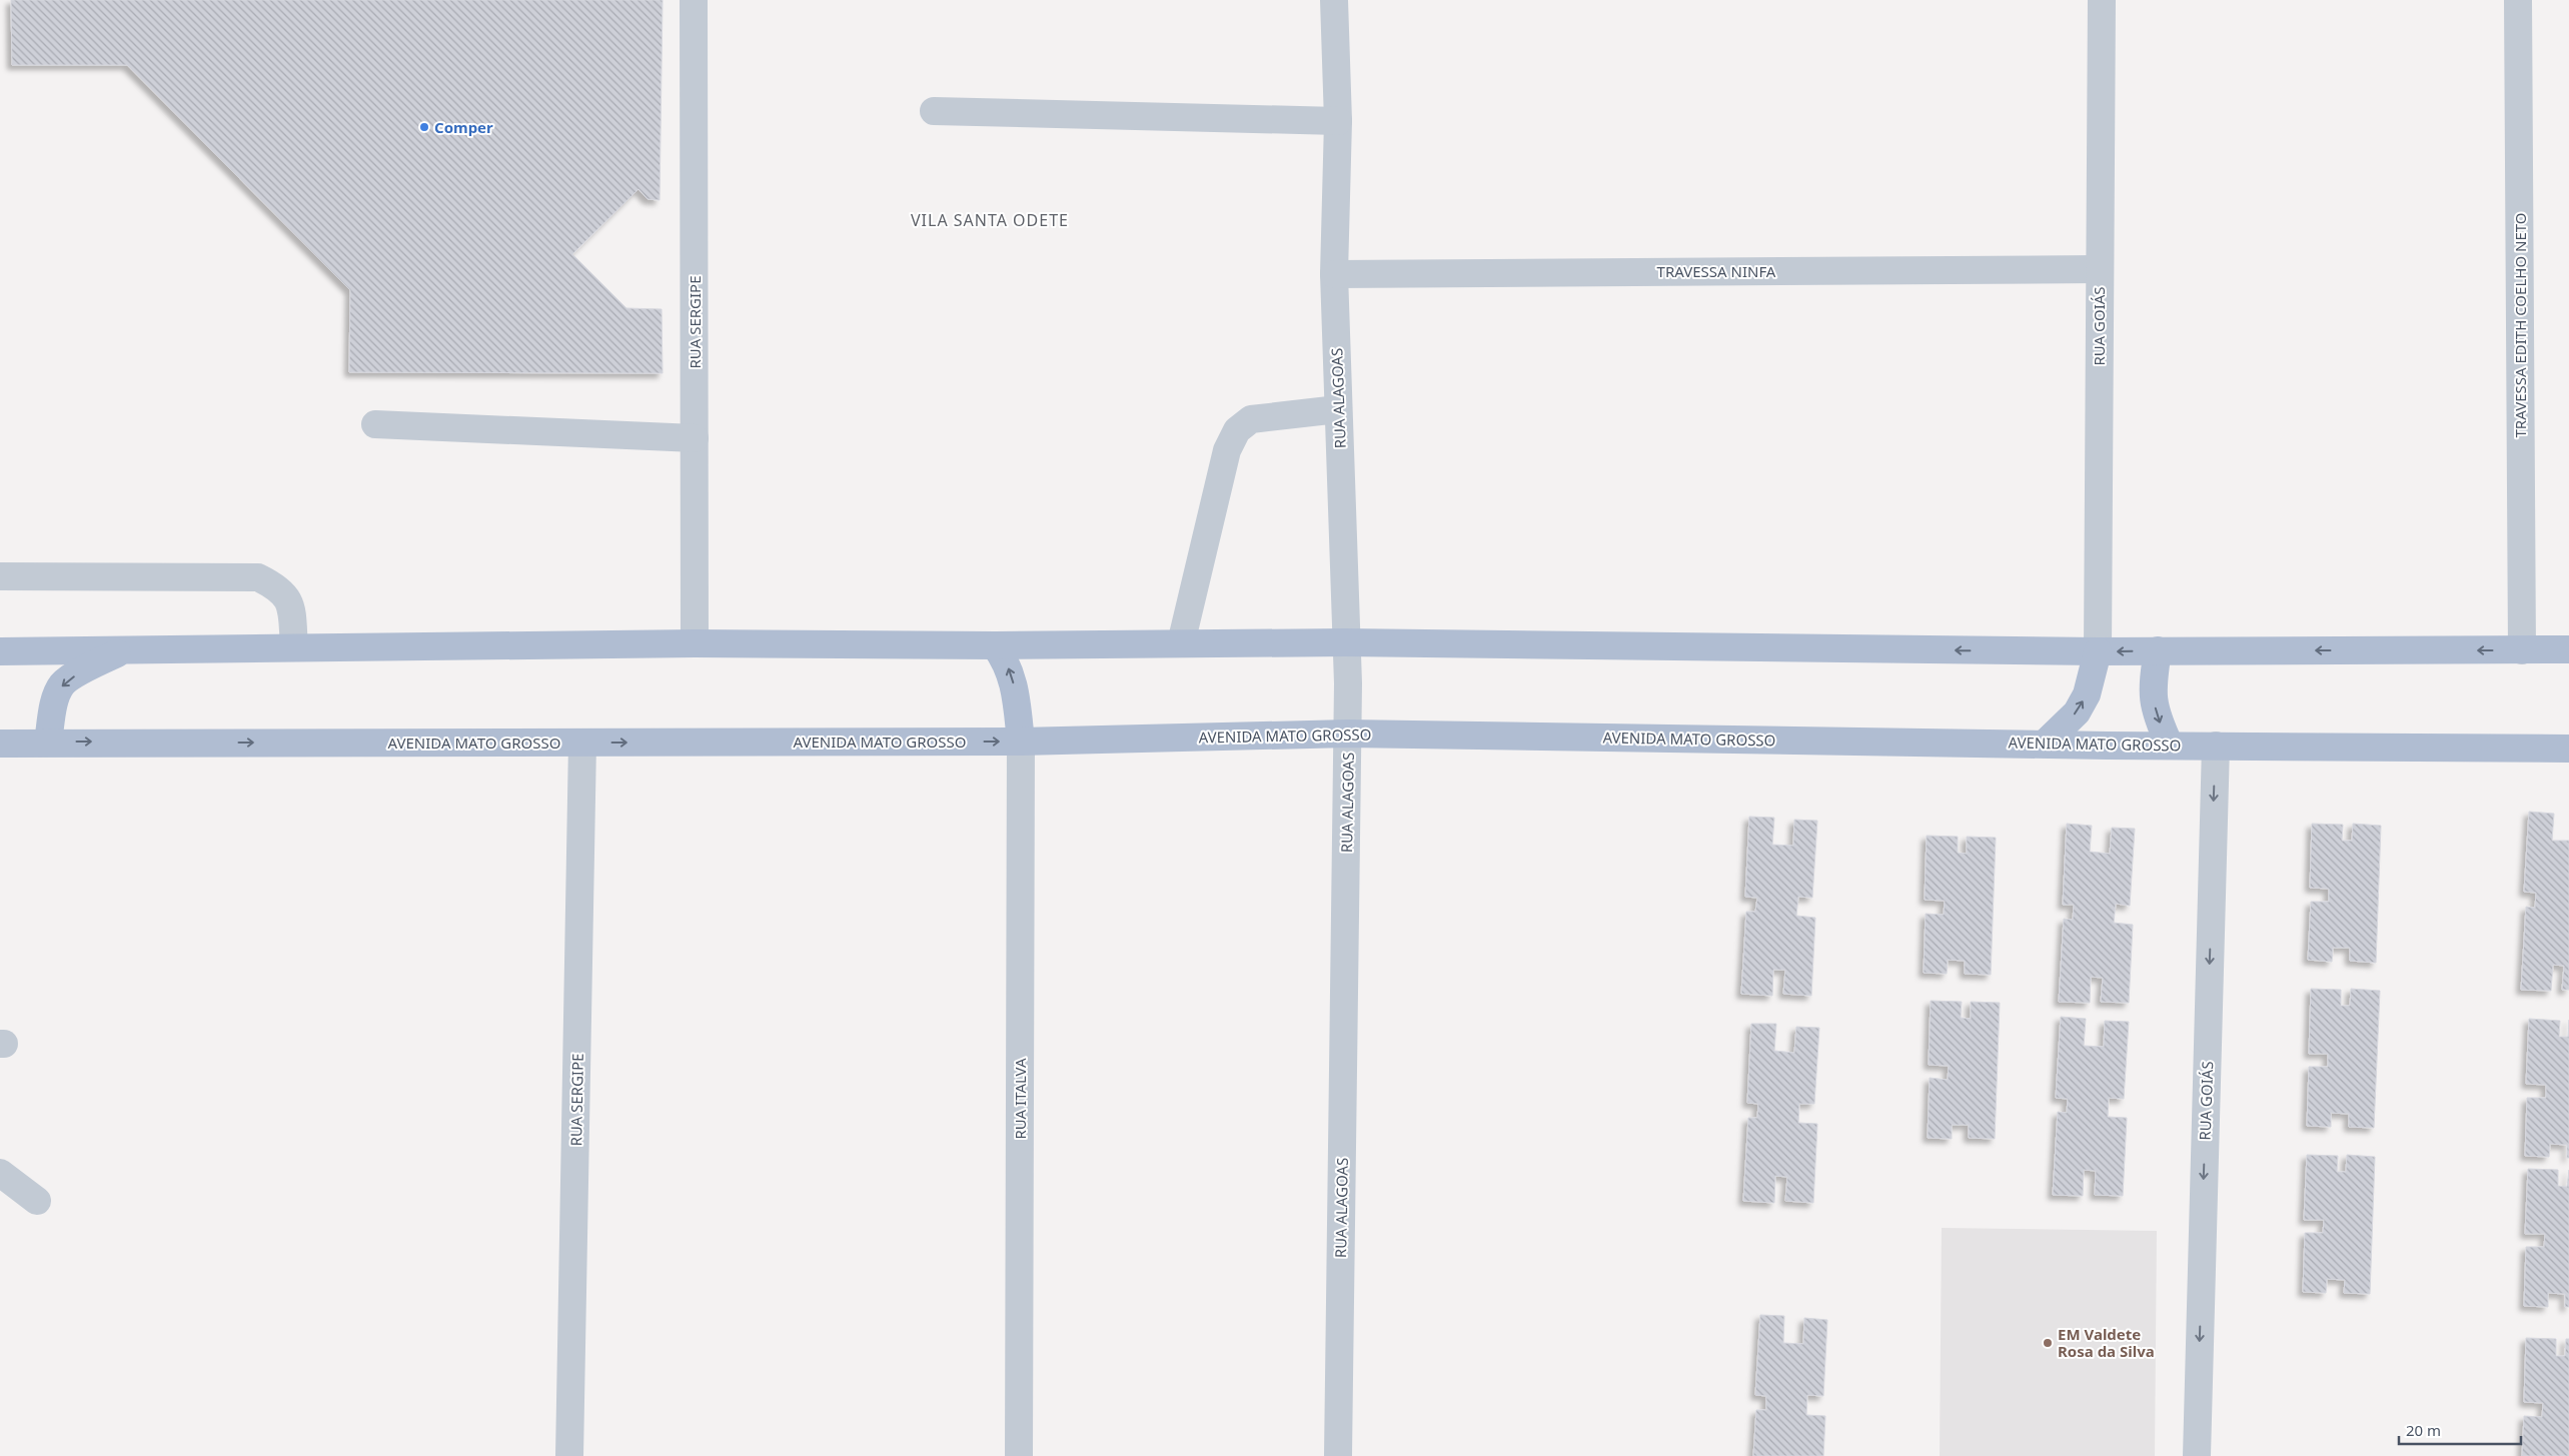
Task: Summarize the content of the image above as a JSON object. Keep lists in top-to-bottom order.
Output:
{
  "streets": {
    "main road": ["AVENIDA MATO GROSSO"],
    "street": [
      "TRAVESSA NINFA",
      "RUA SERGIPE",
      "TRAVESSA EDITH COELHO NETO",
      "RUA GOIÁS",
      "RUA ALAGOAS",
      "RUA ITALVA"
    ]
  },
  "crossings": [
    ["TRAVESSA NINFA", "RUA GOIÁS"],
    ["TRAVESSA NINFA", "RUA ALAGOAS"],
    ["RUA SERGIPE", "AVENIDA MATO GROSSO"],
    ["RUA GOIÁS", "AVENIDA MATO GROSSO"],
    ["RUA ALAGOAS", "AVENIDA MATO GROSSO"],
    ["AVENIDA MATO GROSSO", "RUA ITALVA"]
  ],
  "one_way": ["RUA GOIÁS"],
  "districts": ["VILA SANTA ODETE"],
  "places": ["Comper", "EM Valdete Rosa da Silva"],
  "scale_bar": "20 m"
}
